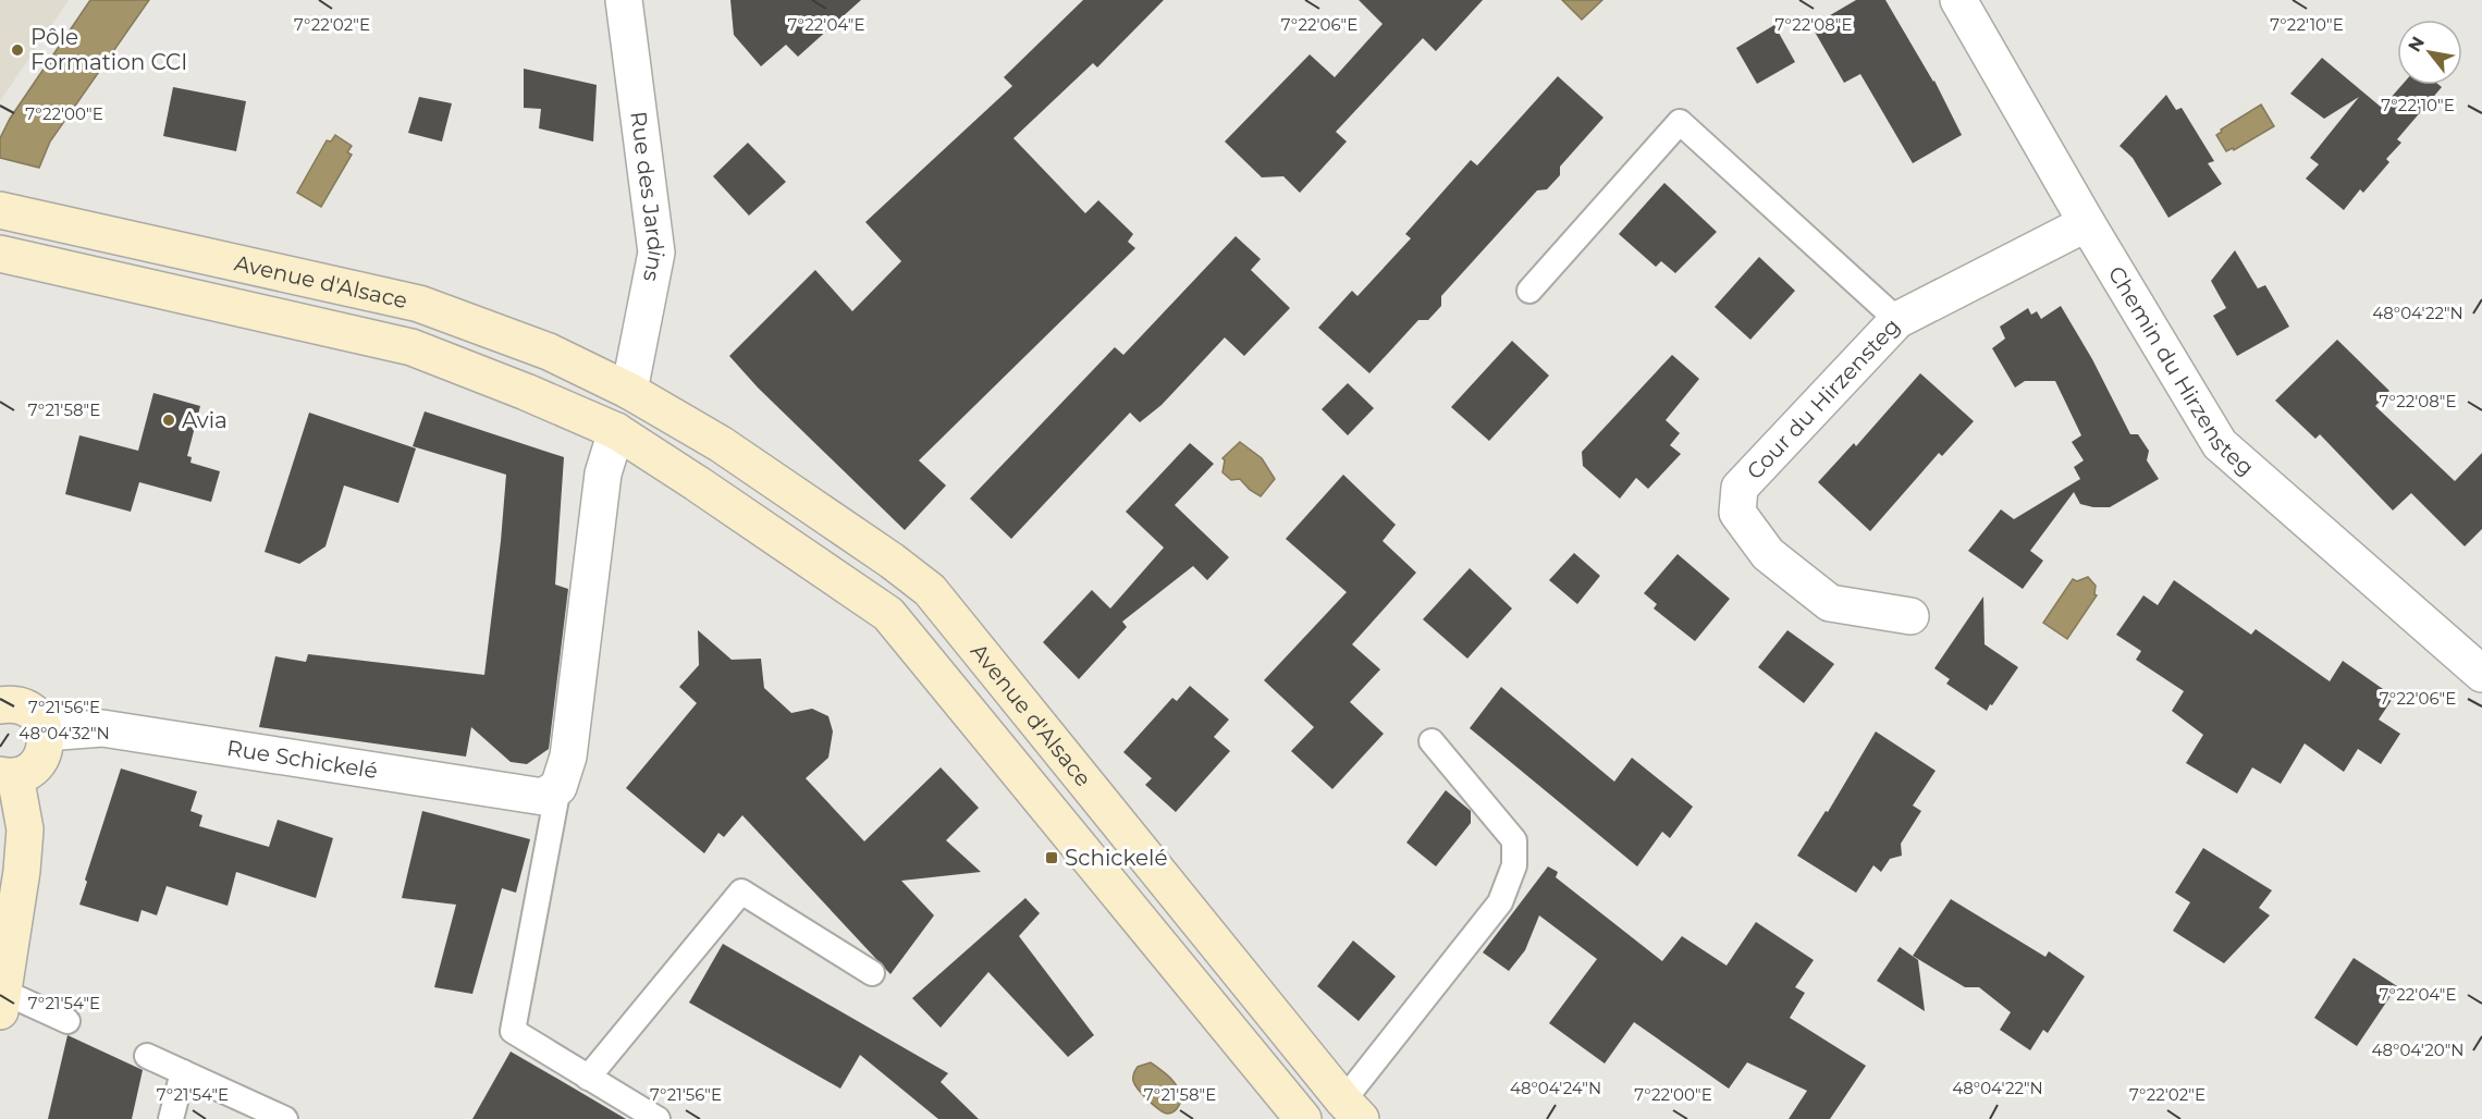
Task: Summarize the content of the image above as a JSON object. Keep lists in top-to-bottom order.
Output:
{
  "streets": {
    "main road": ["Avenue d'Alsace"],
    "street": [
      "Rue des Jardins",
      "Chemin du Hirzensteg",
      "Cour du Hirzensteg",
      "Rue Schickelé"
    ]
  },
  "crossings": [
    ["Rue des Jardins", "Avenue d'Alsace"],
    ["Chemin du Hirzensteg", "Cour du Hirzensteg"]
  ],
  "places": {
    "other": ["Pôle Formation CCI", "Avia"],
    "transit": ["Schickelé"]
  },
  "north": "top left",
  "coordinates": [
    "7°22'06\"E",
    "7°22'02\"E",
    "7°22'04\"E",
    "7°22'08\"E",
    "7°22'10\"E",
    "7°22'00\"E",
    "48°04'22\"N",
    "7°21'58\"E",
    "7°21'56\"E",
    "48°04'32\"N",
    "7°21'54\"E",
    "48°04'20\"N",
    "48°04'24\"N"
  ]
}
